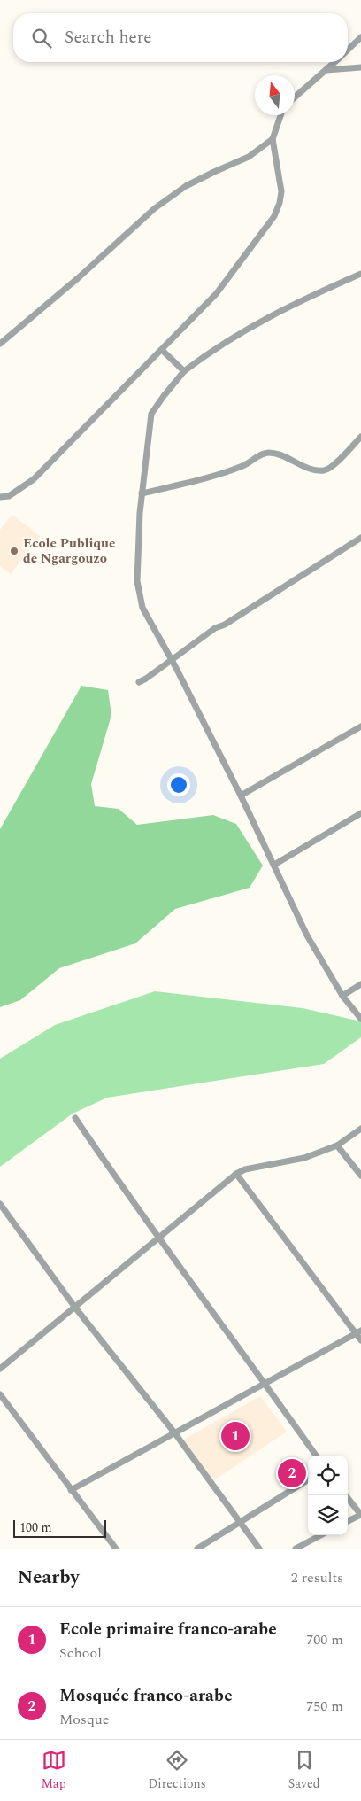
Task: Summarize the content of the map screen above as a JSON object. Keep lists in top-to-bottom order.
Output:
{
  "places": ["Ecole Publique de Ngargouzo"],
  "scale_bar": "100 m",
  "north": "top",
  "page": {
    "search": "Search here",
    "pins": ["1", "2"],
    "scale": "100 m",
    "heading": ["Nearby", "2 results"],
    "list": [
      {
        "mark": "1",
        "name": "Ecole primaire franco-arabe",
        "note": "School",
        "value": "700 m"
      },
      {
        "mark": "2",
        "name": "Mosquée franco-arabe",
        "note": "Mosque",
        "value": "750 m"
      }
    ],
    "nav": ["Map", "Directions", "Saved"]
  }
}
